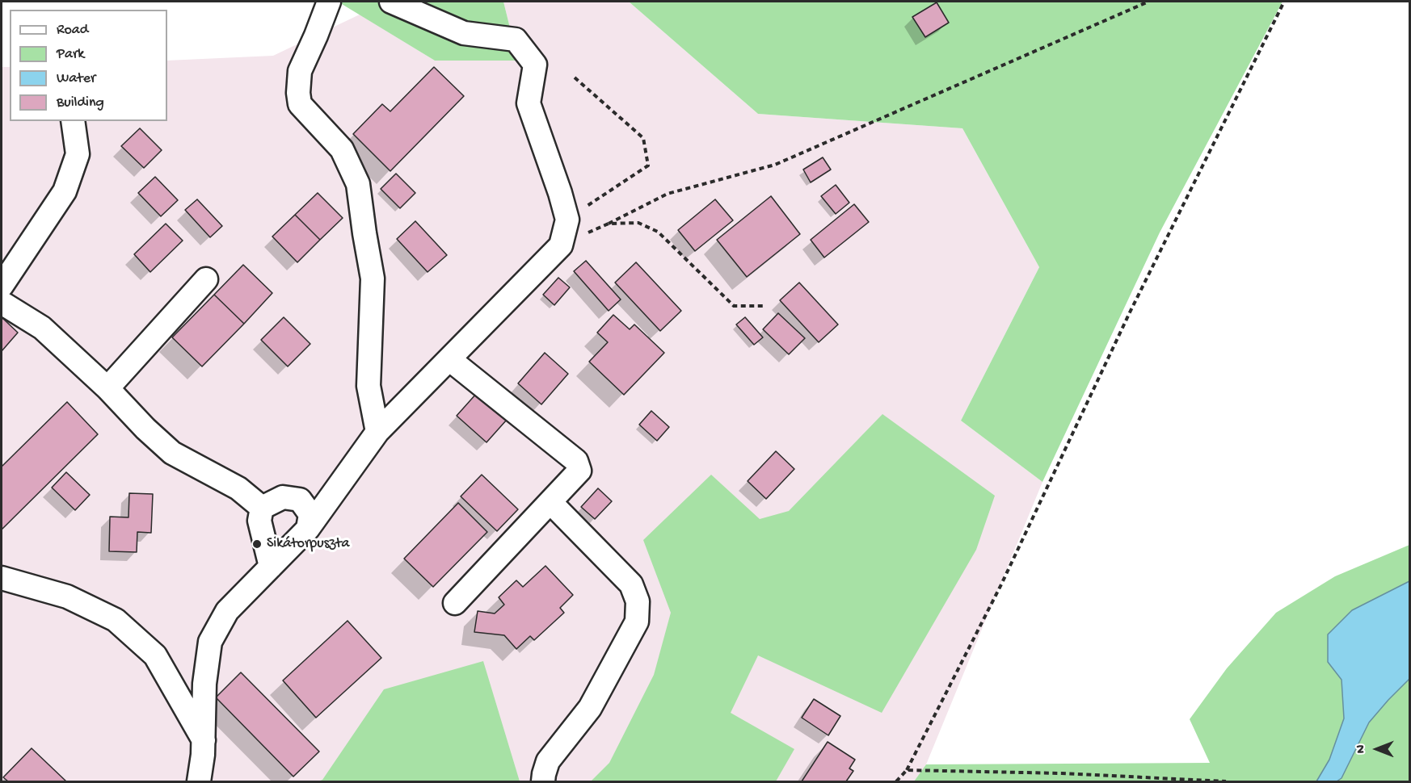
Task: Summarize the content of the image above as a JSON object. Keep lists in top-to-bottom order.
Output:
{
  "places": ["Sikátorpuszta"],
  "legend": [
    "Road",
    "Park",
    "Water",
    "Building"
  ],
  "north": "left"
}
